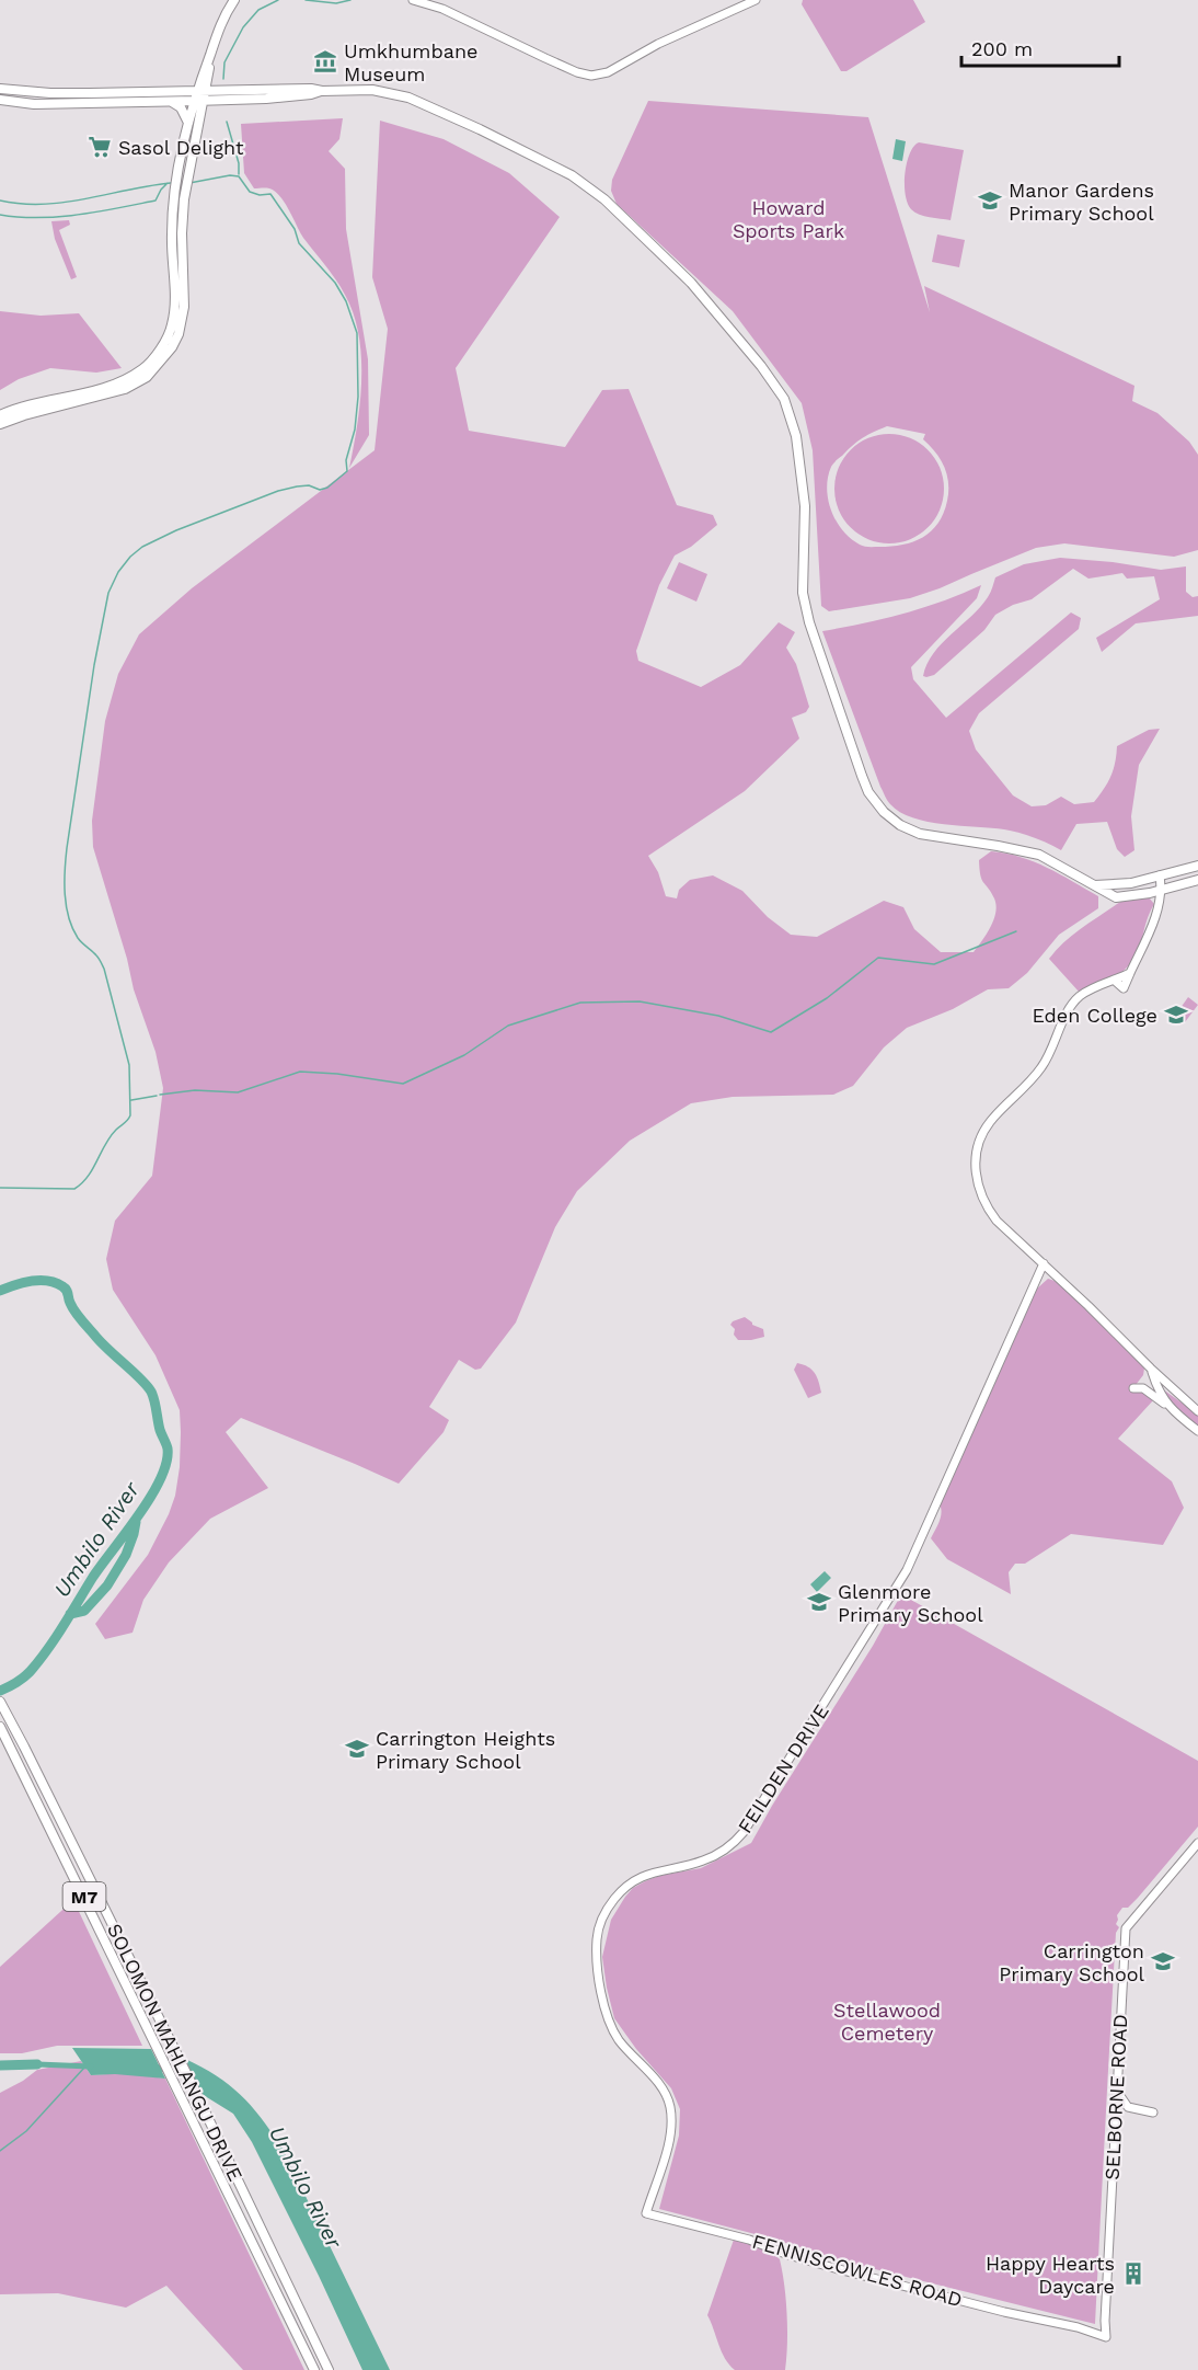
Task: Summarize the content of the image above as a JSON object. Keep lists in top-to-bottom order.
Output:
{
  "streets": {
    "highway": ["M7", "SOLOMON MAHLANGU DRIVE"],
    "street": ["FEILDEN DRIVE", "SELBORNE ROAD", "FENNISCOWLES ROAD"]
  },
  "crossings": [
    ["FEILDEN DRIVE", "FENNISCOWLES ROAD"],
    ["SELBORNE ROAD", "FENNISCOWLES ROAD"]
  ],
  "water": ["Umbilo River"],
  "parks": ["Howard Sports Park", "Stellawood Cemetery"],
  "places": {
    "museum": ["Umkhumbane Museum"],
    "supermarket": ["Sasol Delight"],
    "school or university": [
      "Manor Gardens Primary School",
      "Eden College",
      "Glenmore Primary School",
      "Carrington Heights Primary School",
      "Carrington Primary School"
    ],
    "building": ["Happy Hearts Daycare"]
  },
  "scale_bar": "200 m"
}
